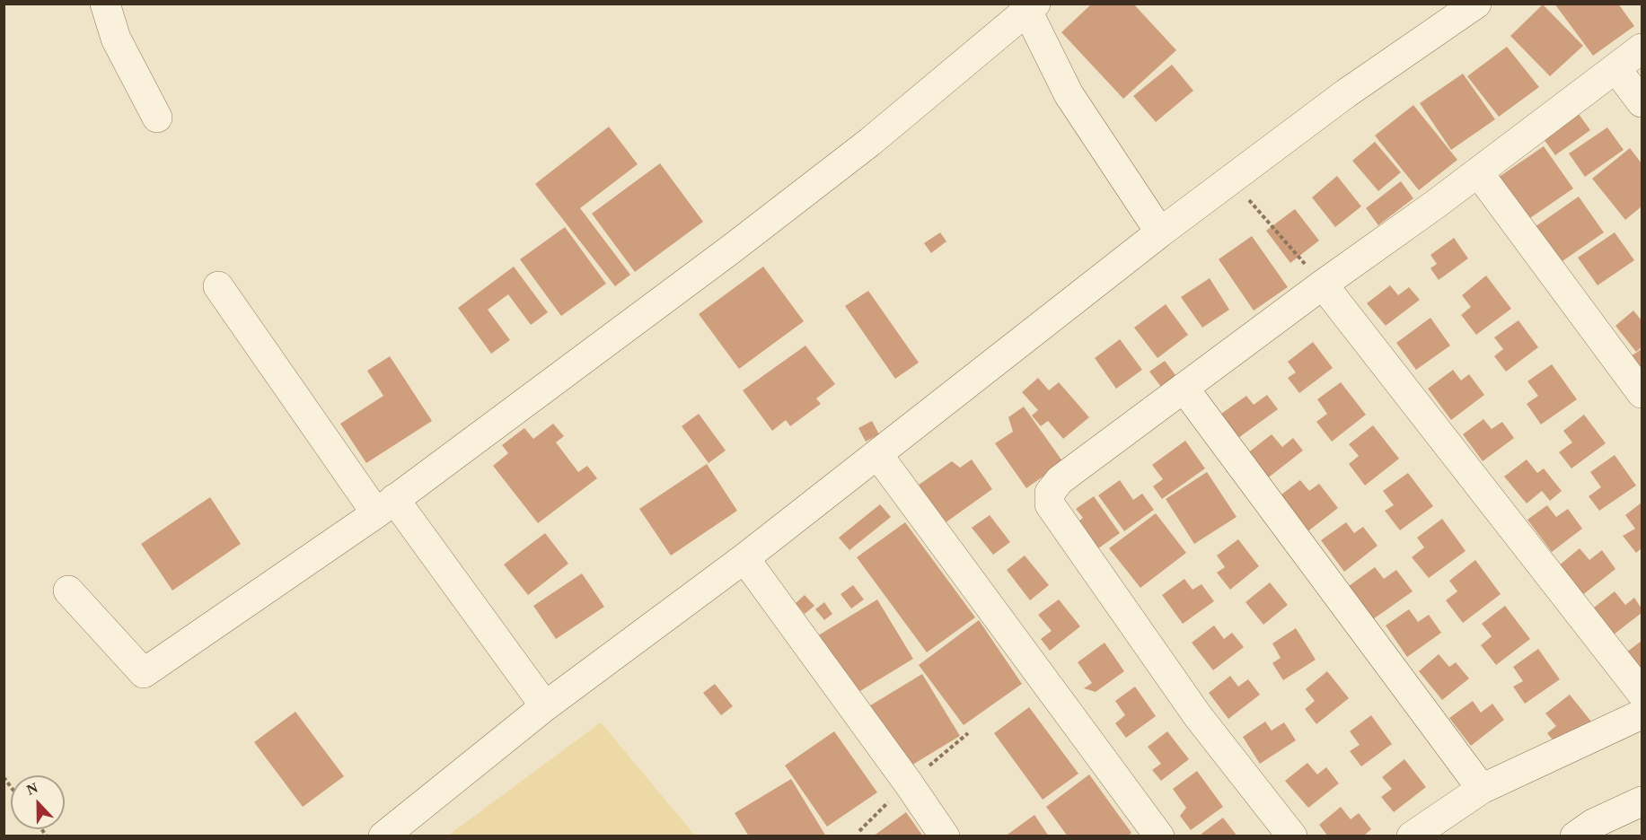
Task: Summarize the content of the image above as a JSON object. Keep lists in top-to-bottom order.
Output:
{
  "north": "top"
}
